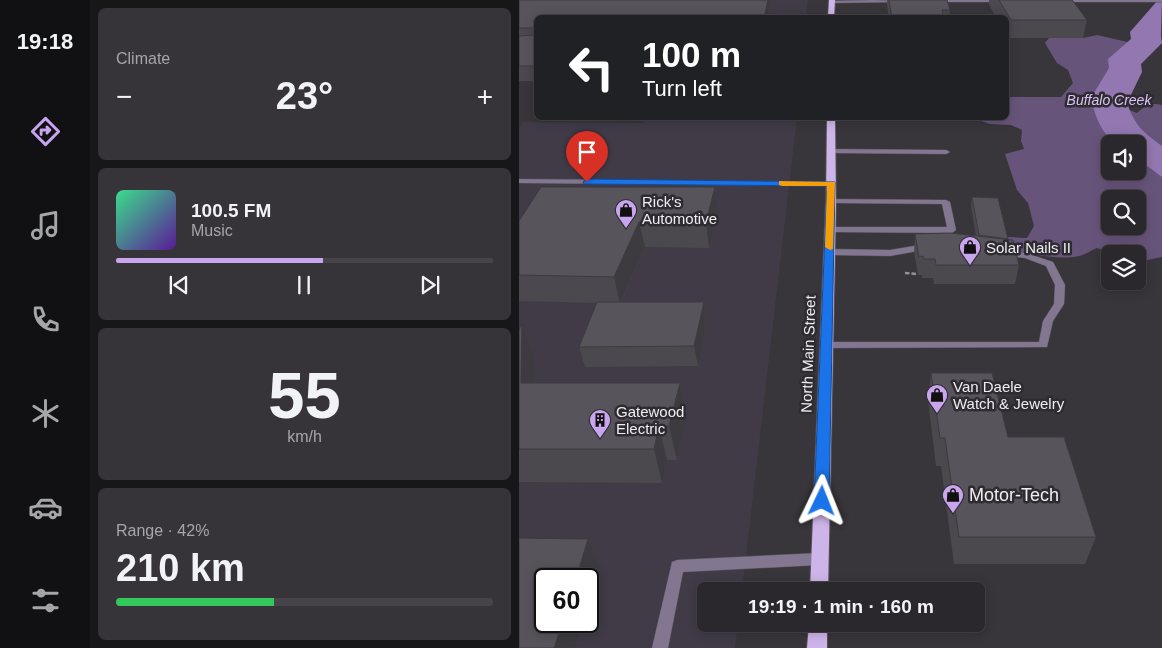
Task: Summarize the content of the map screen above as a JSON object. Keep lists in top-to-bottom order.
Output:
{
  "streets": {
    "main road": ["North Main Street"]
  },
  "water": ["Buffalo Creek"],
  "places": {
    "shop": [
      "Rick's Automotive",
      "Solar Nails II",
      "Van Daele Watch & Jewelry",
      "Motor-Tech"
    ],
    "building": ["Gatewood Electric"]
  },
  "page": {
    "tabs": "19:18",
    "tile": [
      "Climate",
      ["55", "km/h"],
      ["Range · 42%", "210 km"]
    ],
    "turn": ["100 m", "Turn left"],
    "heat": ["−", "23°", "+"],
    "song": ["100.5 FM", "Music"],
    "limit": "60",
    "trip": "19:19 · 1 min · 160 m"
  }
}
